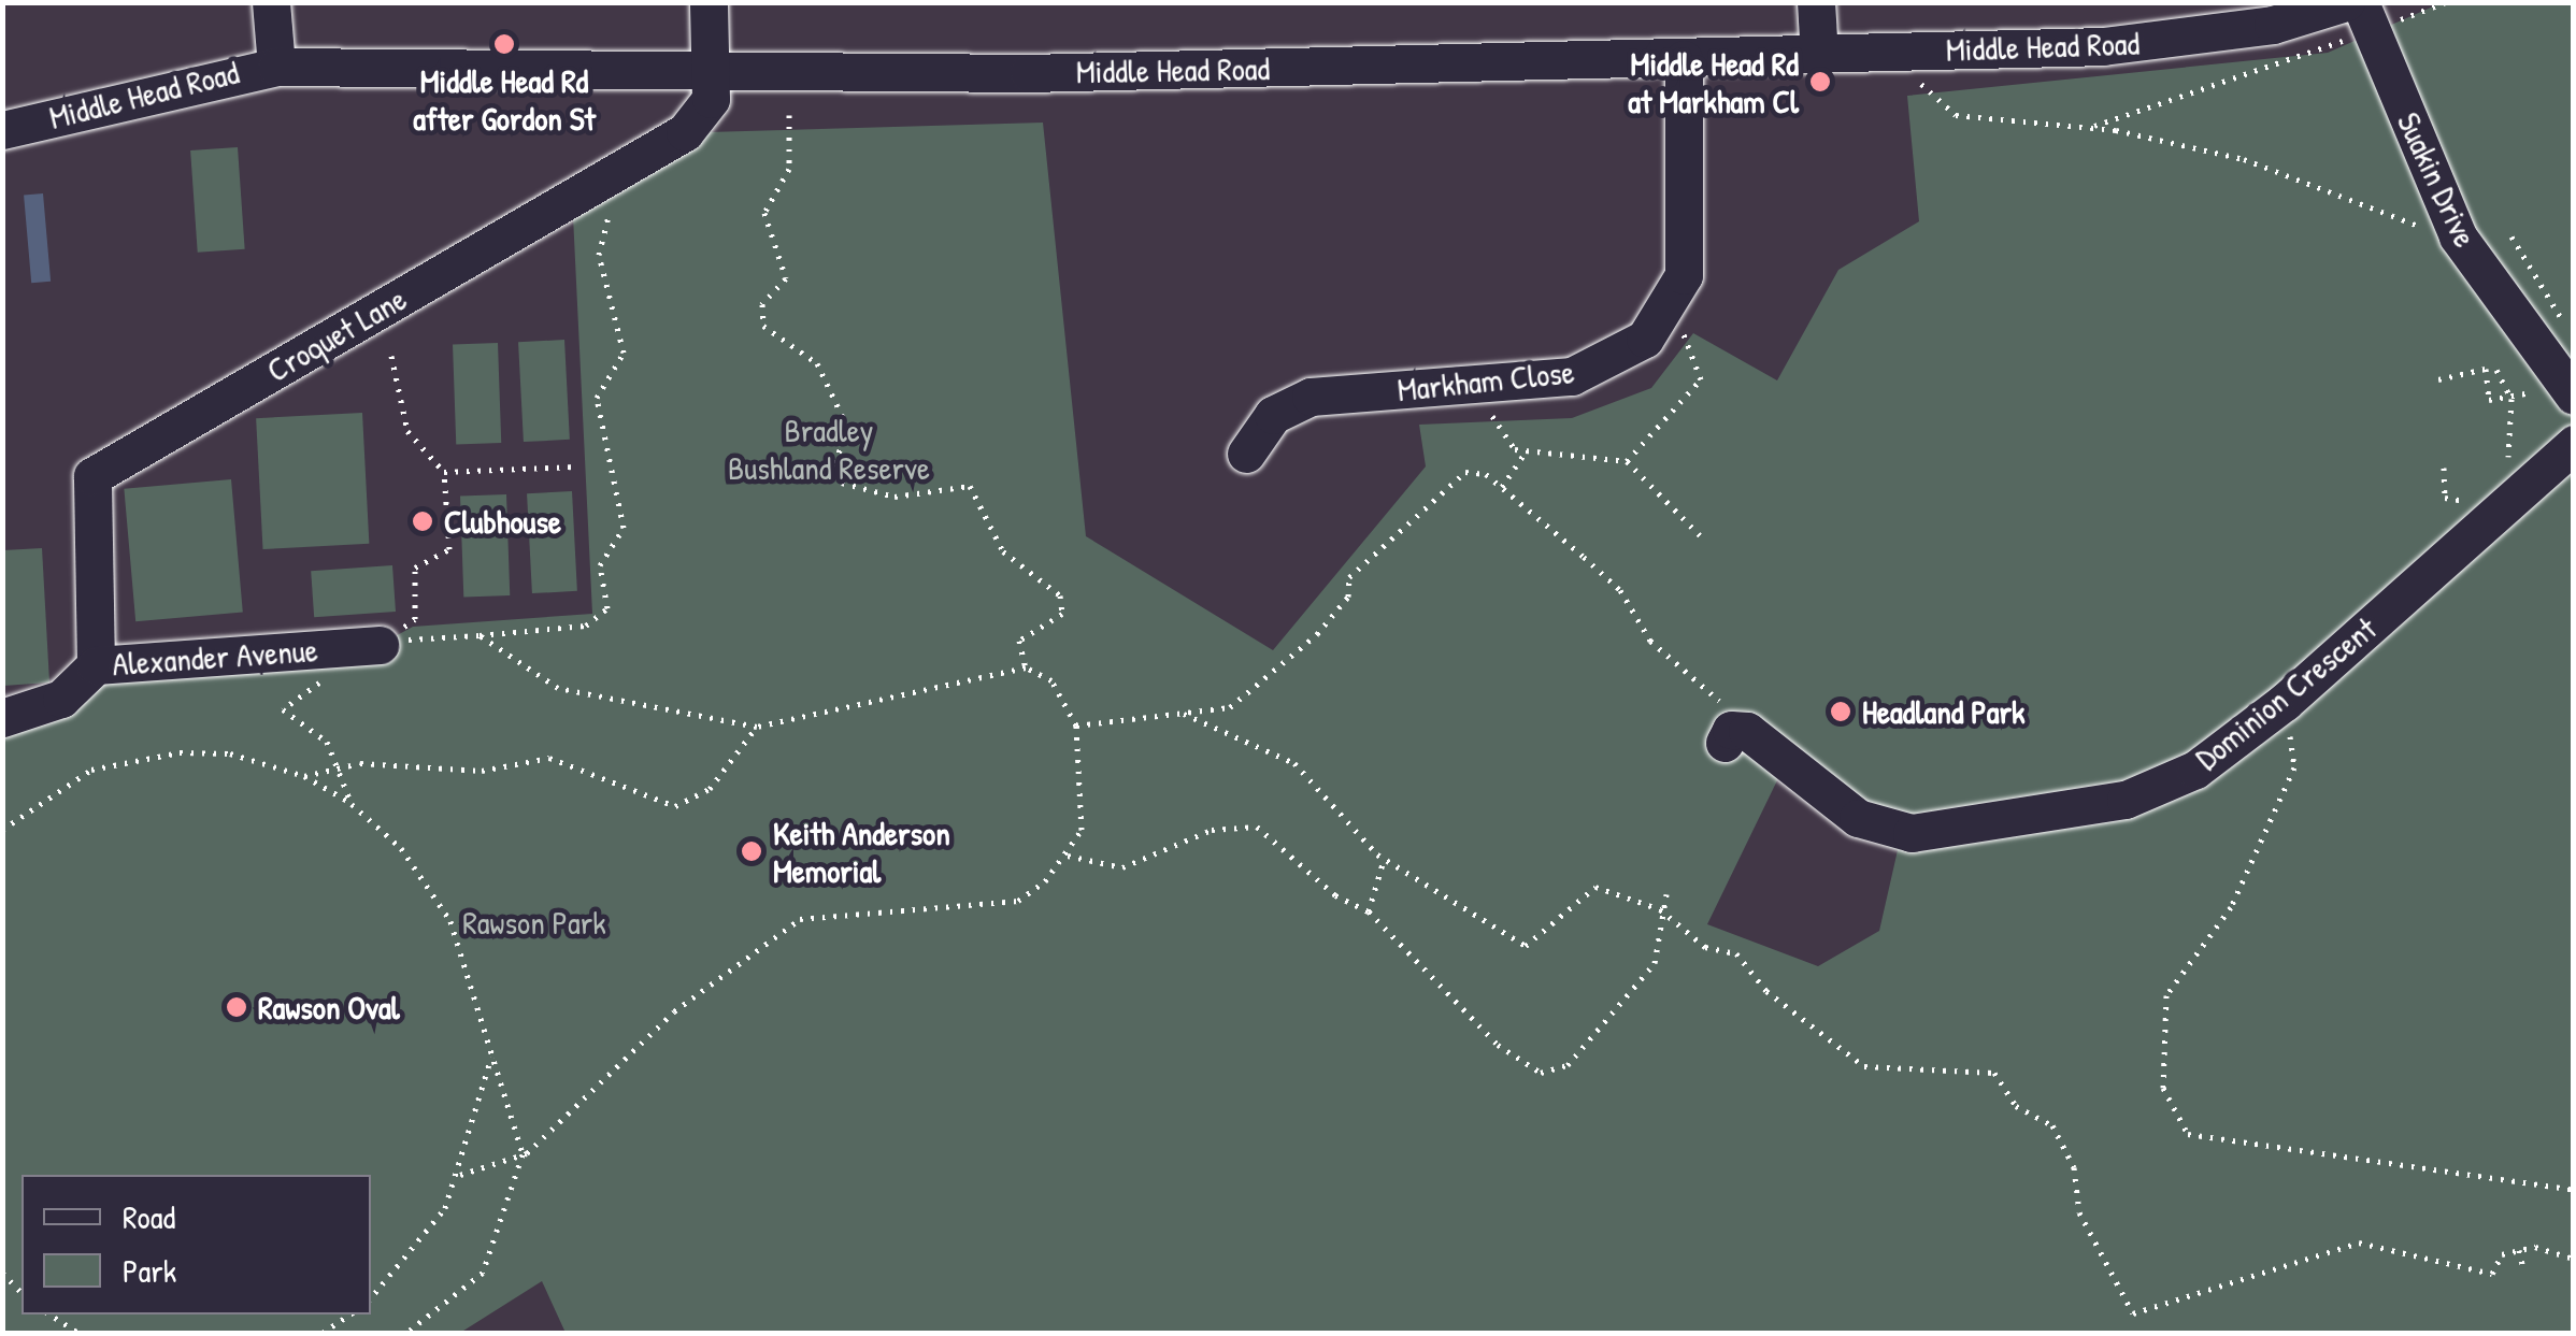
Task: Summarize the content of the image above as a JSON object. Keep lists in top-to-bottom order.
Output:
{
  "streets": {
    "street": [
      "Middle Head Road",
      "Suakin Drive",
      "Croquet Lane",
      "Markham Close",
      "Alexander Avenue",
      "Dominion Crescent"
    ]
  },
  "crossings": [
    ["Middle Head Road", "Suakin Drive"],
    ["Middle Head Road", "Croquet Lane"],
    ["Middle Head Road", "Markham Close"],
    ["Croquet Lane", "Alexander Avenue"]
  ],
  "parks": ["Bradley Bushland Reserve", "Rawson Park"],
  "places": [
    "Middle Head Rd after Gordon St",
    "Middle Head Rd at Markham Cl",
    "Clubhouse",
    "Headland Park",
    "Keith Anderson Memorial",
    "Rawson Oval"
  ],
  "legend": ["Road", "Park"]
}
